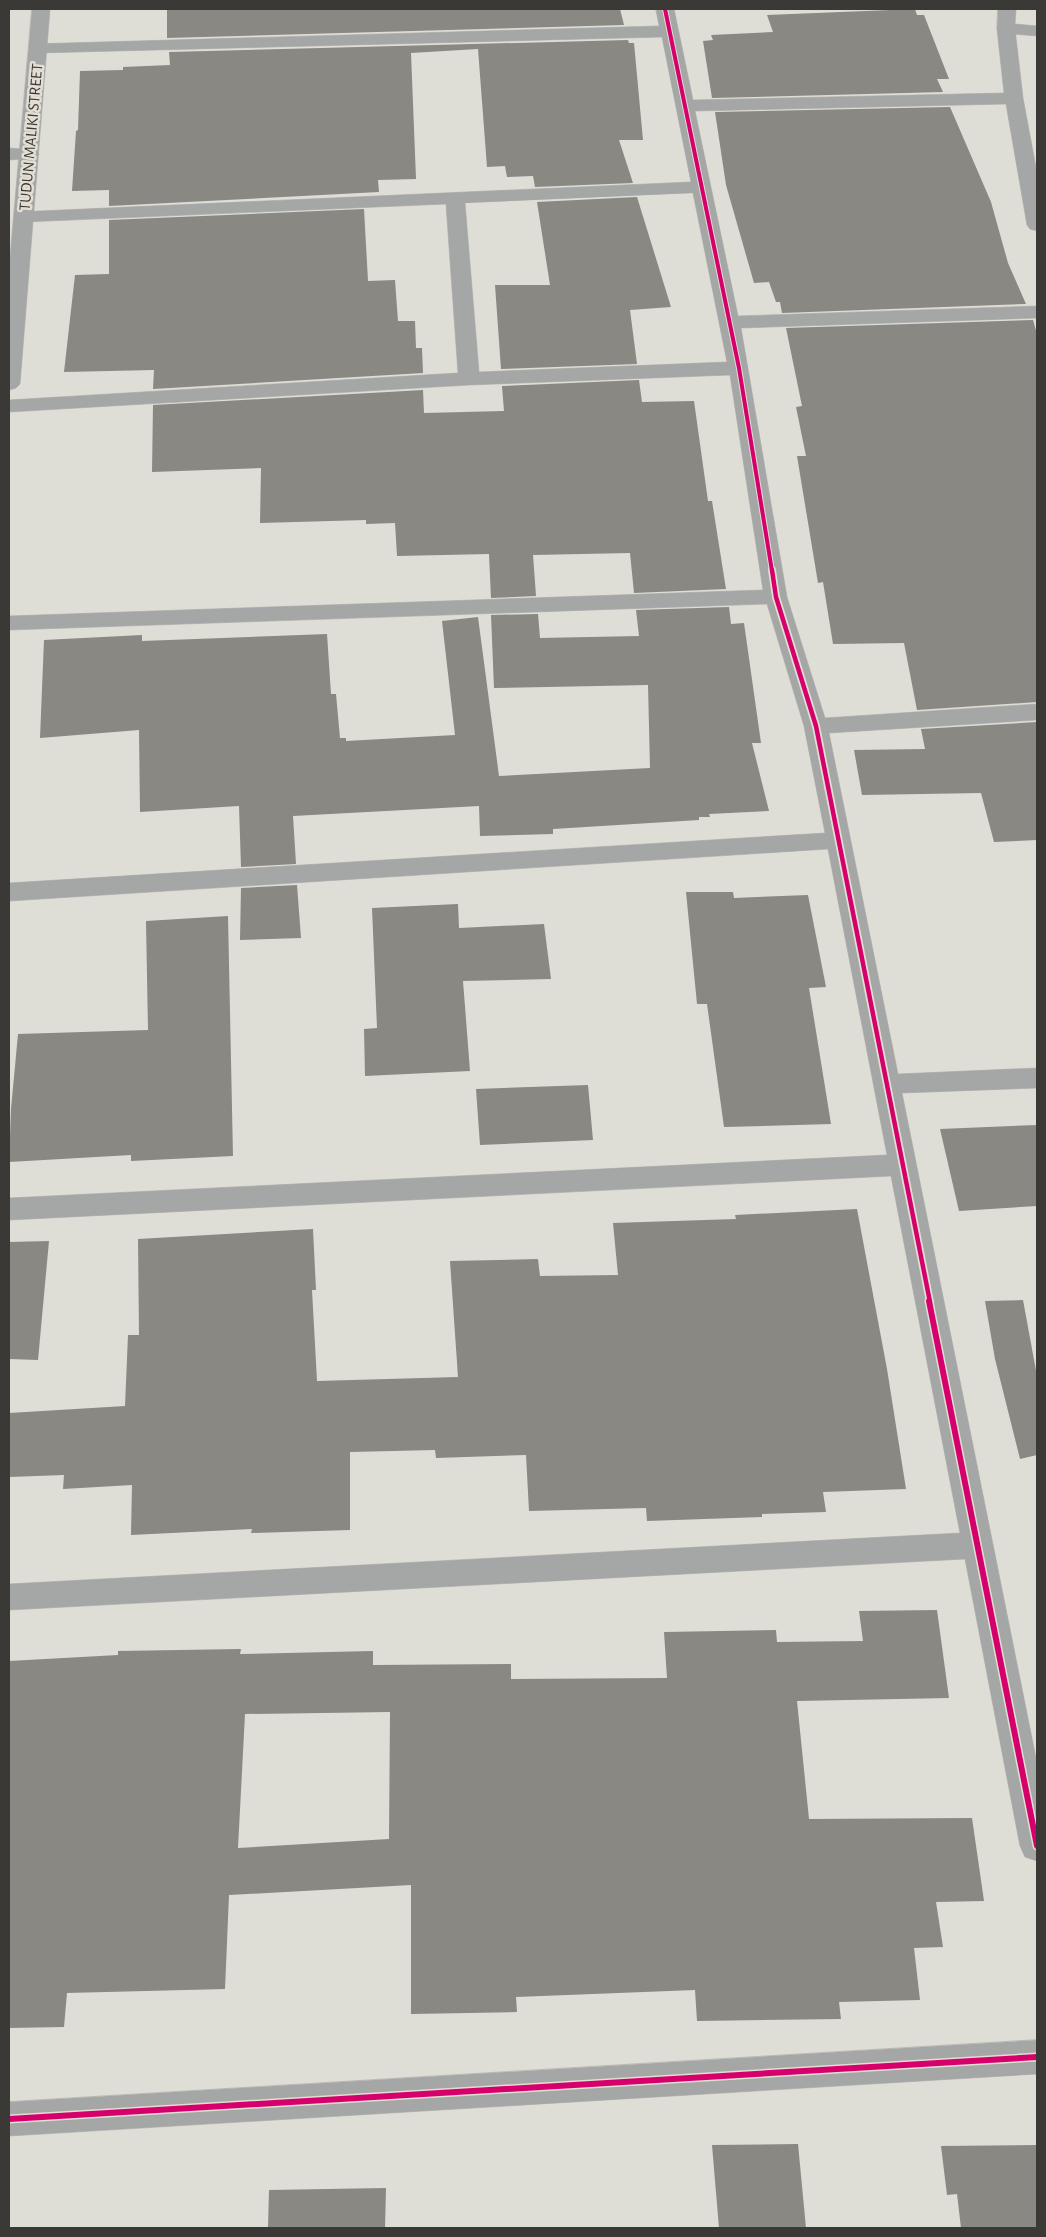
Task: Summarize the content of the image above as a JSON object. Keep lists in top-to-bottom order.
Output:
{
  "streets": {
    "street": ["TUDUN MALIKI STREET"]
  }
}
